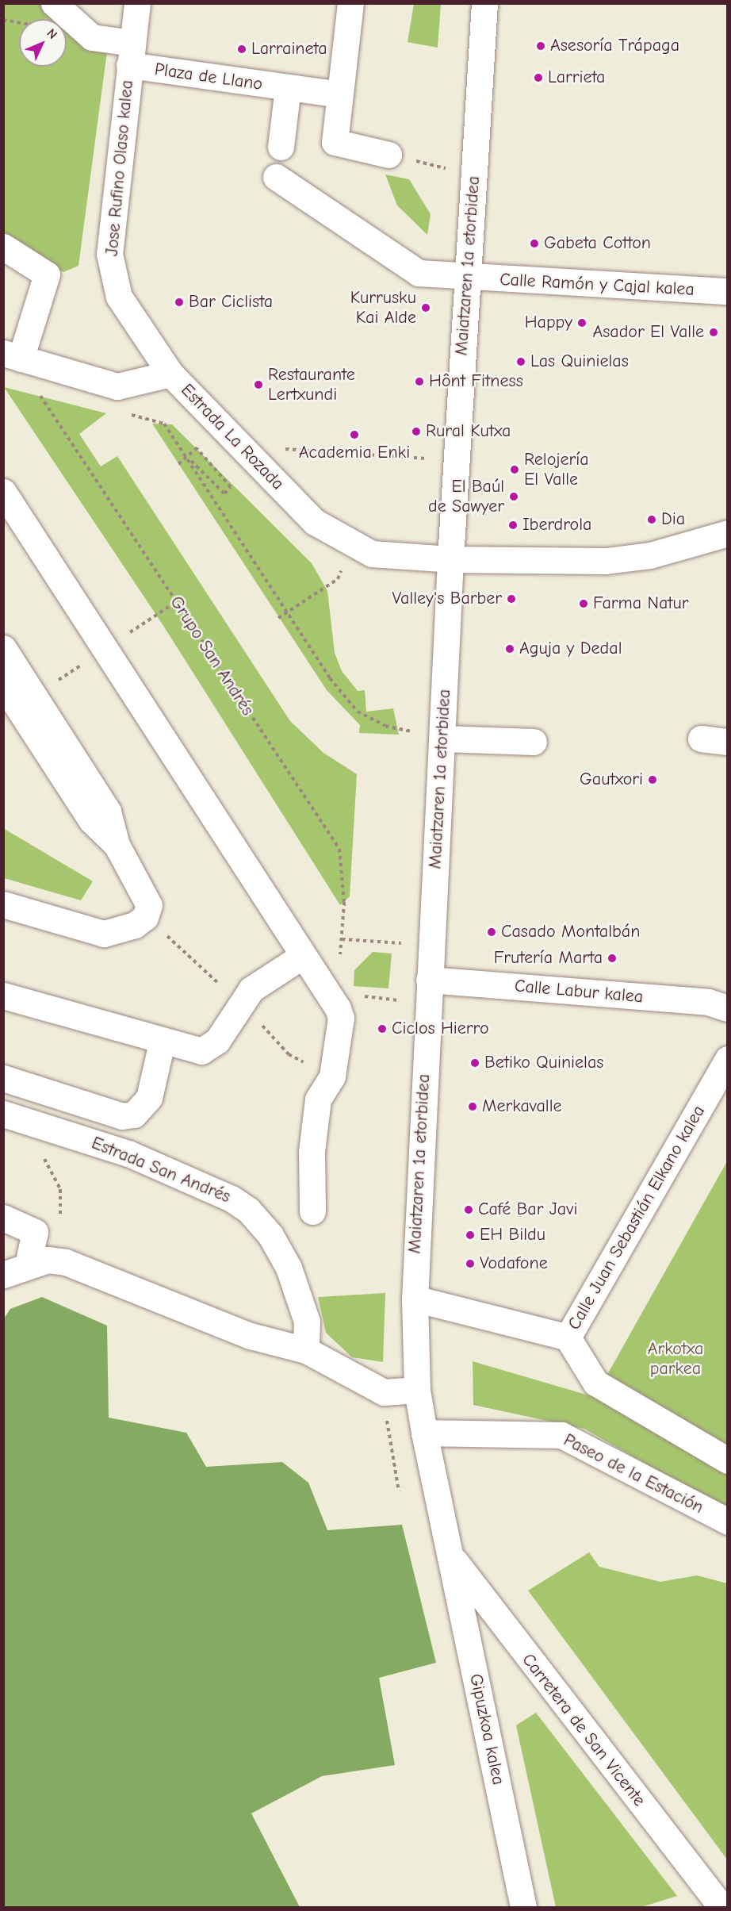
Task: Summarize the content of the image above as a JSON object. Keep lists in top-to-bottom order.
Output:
{
  "streets": {
    "street": [
      "Plaza de Llano",
      "Jose Rufino Olaso kalea",
      "Maiatzaren 1a etorbidea",
      "Calle Ramón y Cajal kalea",
      "Estrada La Rozada",
      "Calle Labur kalea",
      "Estrada San Andrés",
      "Calle Juan Sebastián Elkano kalea",
      "Paseo de la Estación",
      "Gipuzkoa kalea",
      "Carretera de San Vicente"
    ],
    "path": ["Grupo San Andrés"]
  },
  "crossings": [
    ["Plaza de Llano", "Jose Rufino Olaso kalea"],
    ["Jose Rufino Olaso kalea", "Estrada La Rozada"],
    ["Maiatzaren 1a etorbidea", "Calle Ramón y Cajal kalea"],
    ["Maiatzaren 1a etorbidea", "Estrada La Rozada"],
    ["Maiatzaren 1a etorbidea", "Calle Labur kalea"],
    ["Maiatzaren 1a etorbidea", "Calle Juan Sebastián Elkano kalea"],
    ["Maiatzaren 1a etorbidea", "Paseo de la Estación"],
    ["Maiatzaren 1a etorbidea", "Gipuzkoa kalea"],
    ["Maiatzaren 1a etorbidea", "Carretera de San Vicente"],
    ["Gipuzkoa kalea", "Carretera de San Vicente"]
  ],
  "parks": ["Arkotxa parkea"],
  "places": [
    "Asesoría Trápaga",
    "Larraineta",
    "Larrieta",
    "Gabeta Cotton",
    "Bar Ciclista",
    "Kurrusku Kai Alde",
    "Happy",
    "Asador El Valle",
    "Las Quinielas",
    "Hônt Fitness",
    "Restaurante Lertxundi",
    "Rural Kutxa",
    "Academia Enki",
    "Relojería El Valle",
    "El Baúl de Sawyer",
    "Dia",
    "Iberdrola",
    "Valley's Barber",
    "Farma Natur",
    "Aguja y Dedal",
    "Gautxori",
    "Casado Montalbán",
    "Frutería Marta",
    "Ciclos Hierro",
    "Betiko Quinielas",
    "Merkavalle",
    "Café Bar Javi",
    "EH Bildu",
    "Vodafone"
  ],
  "north": "top right"
}
